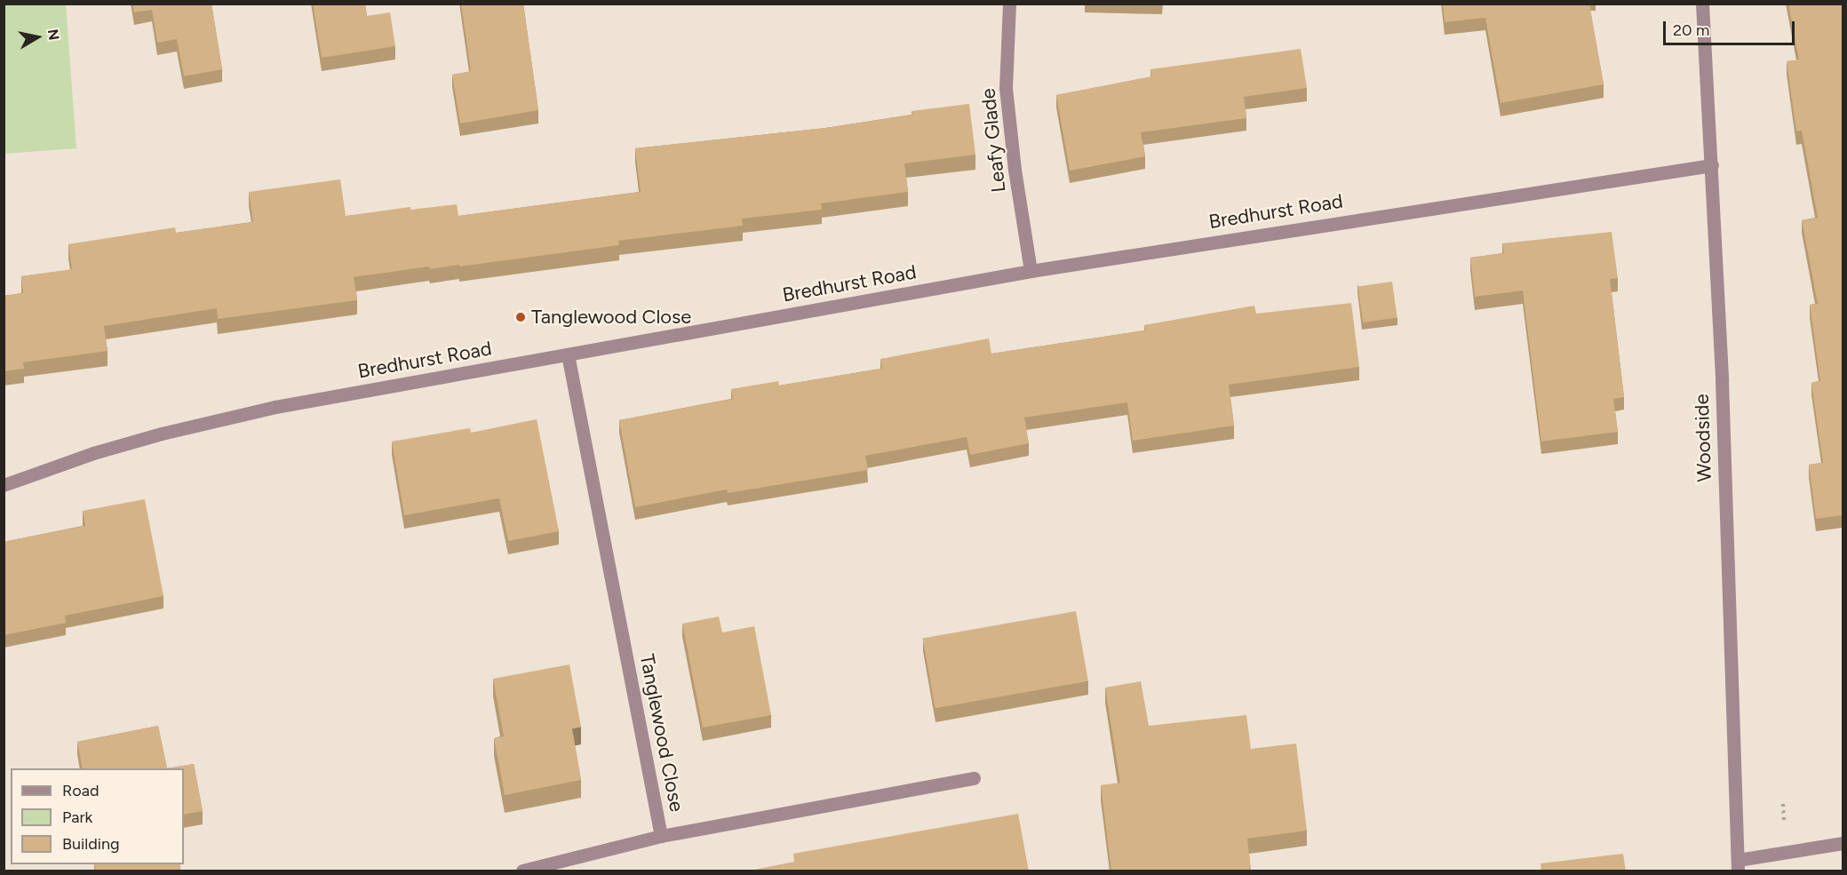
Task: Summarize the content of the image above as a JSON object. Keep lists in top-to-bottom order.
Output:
{
  "streets": {
    "street": [
      "Leafy Glade",
      "Bredhurst Road",
      "Woodside",
      "Tanglewood Close"
    ]
  },
  "crossings": [
    ["Leafy Glade", "Bredhurst Road"],
    ["Bredhurst Road", "Woodside"],
    ["Bredhurst Road", "Tanglewood Close"]
  ],
  "places": ["Tanglewood Close"],
  "legend": ["Road", "Park", "Building"],
  "scale_bar": "20 m",
  "north": "right"
}
